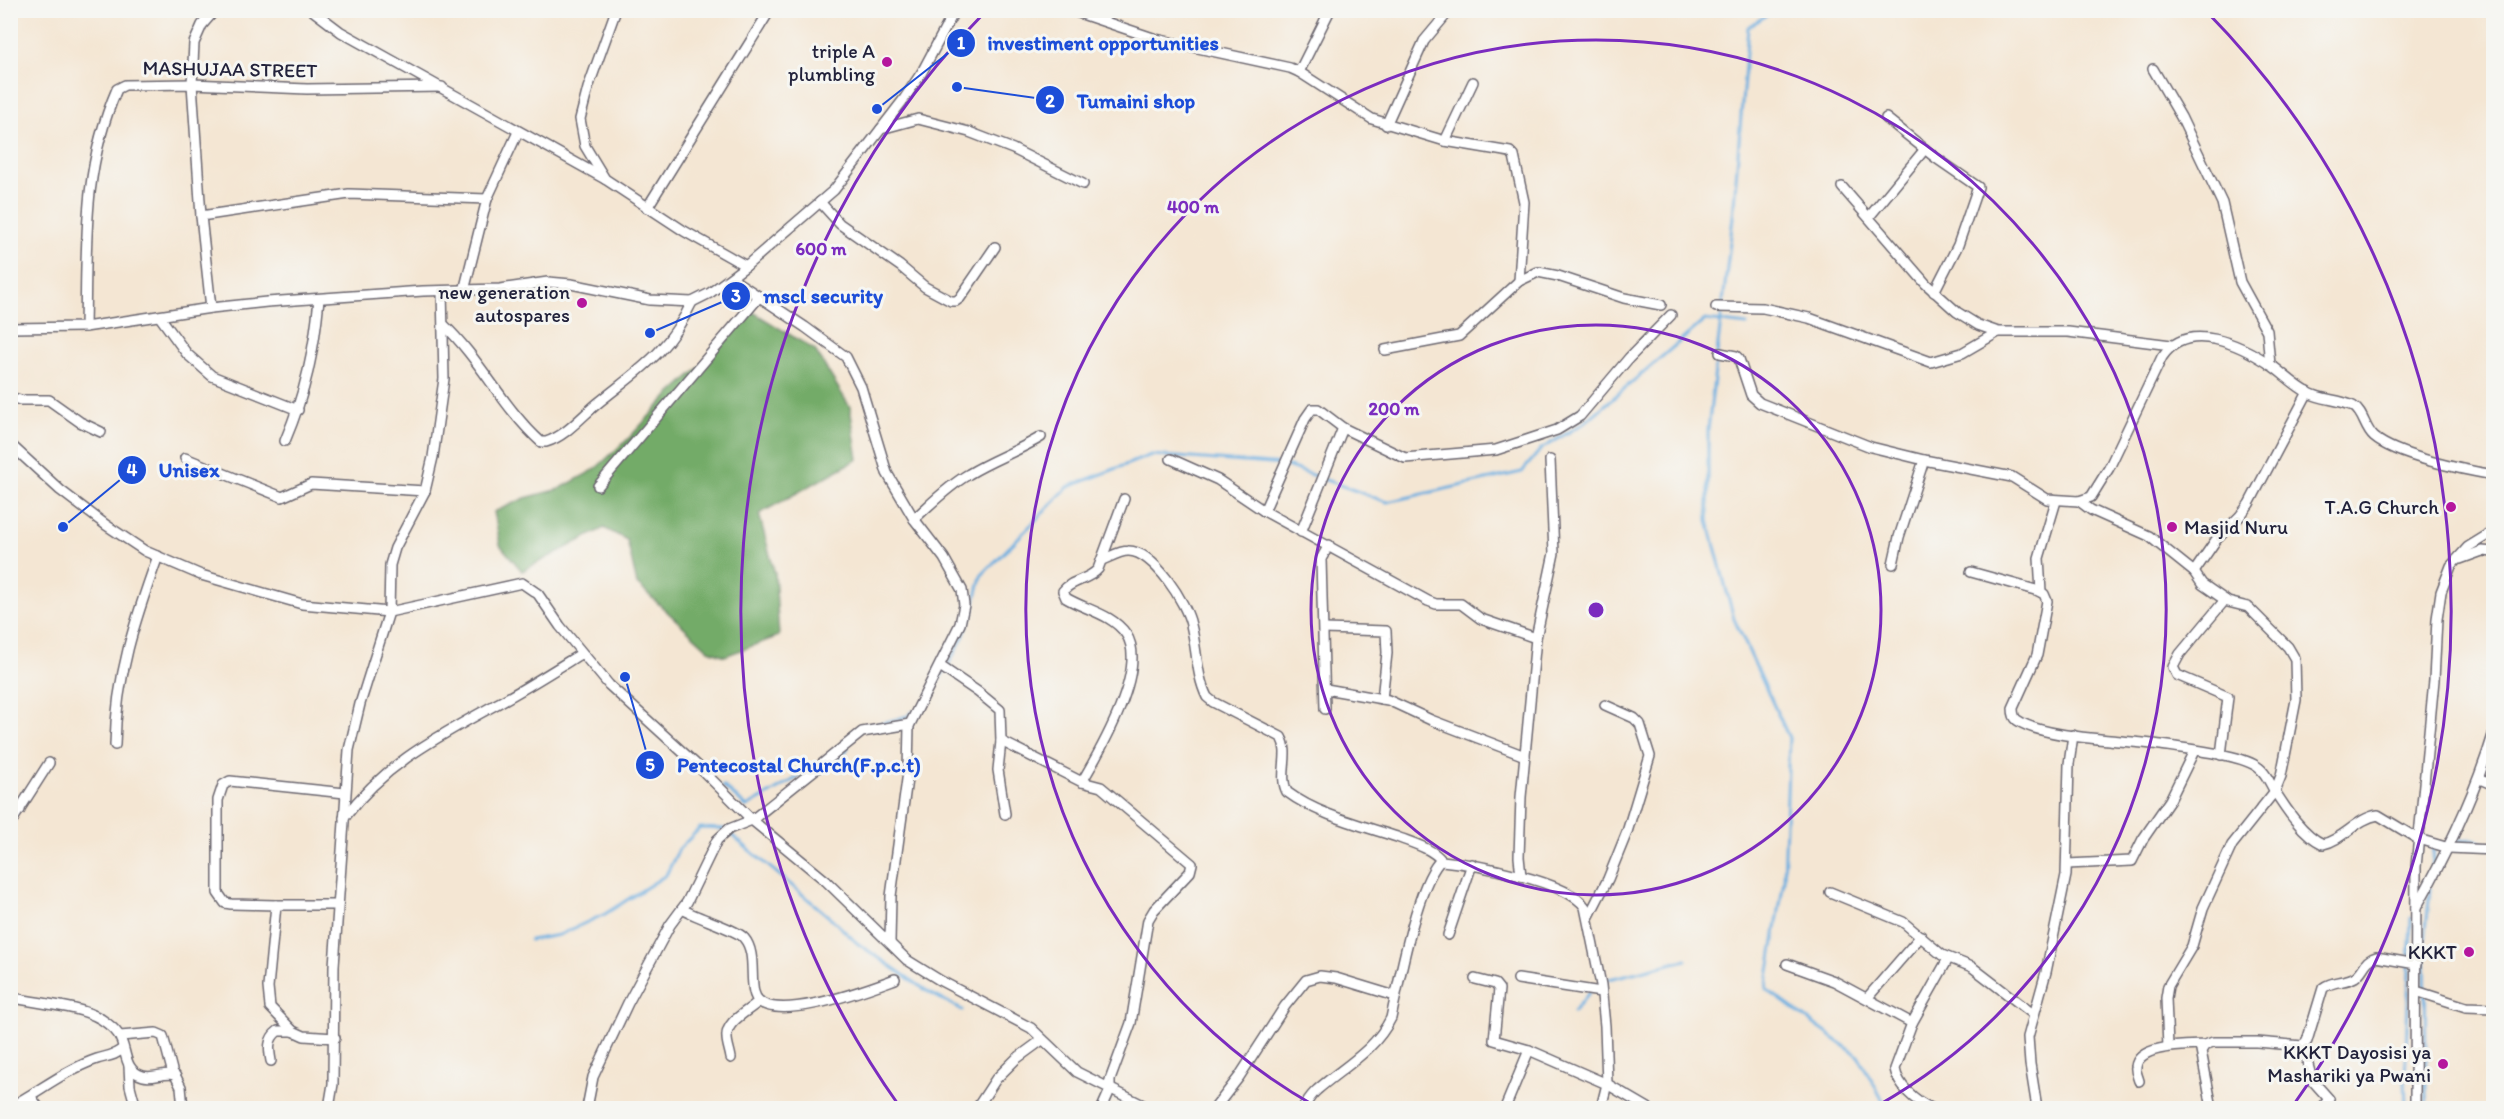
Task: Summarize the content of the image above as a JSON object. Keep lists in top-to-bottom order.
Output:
{
  "streets": {
    "street": ["MASHUJAA STREET"]
  },
  "places": [
    "triple A plumbling",
    "Tumaini shop",
    "investiment opportunities",
    "new generation autospares",
    "mscl security",
    "T.A.G Church",
    "Unisex",
    "Masjid Nuru",
    "Pentecostal Church(F.p.c.t)",
    "KKKT",
    "KKKT Dayosisi ya Mashariki ya Pwani"
  ],
  "rings": ["400 m", "600 m", "200 m"]
}
